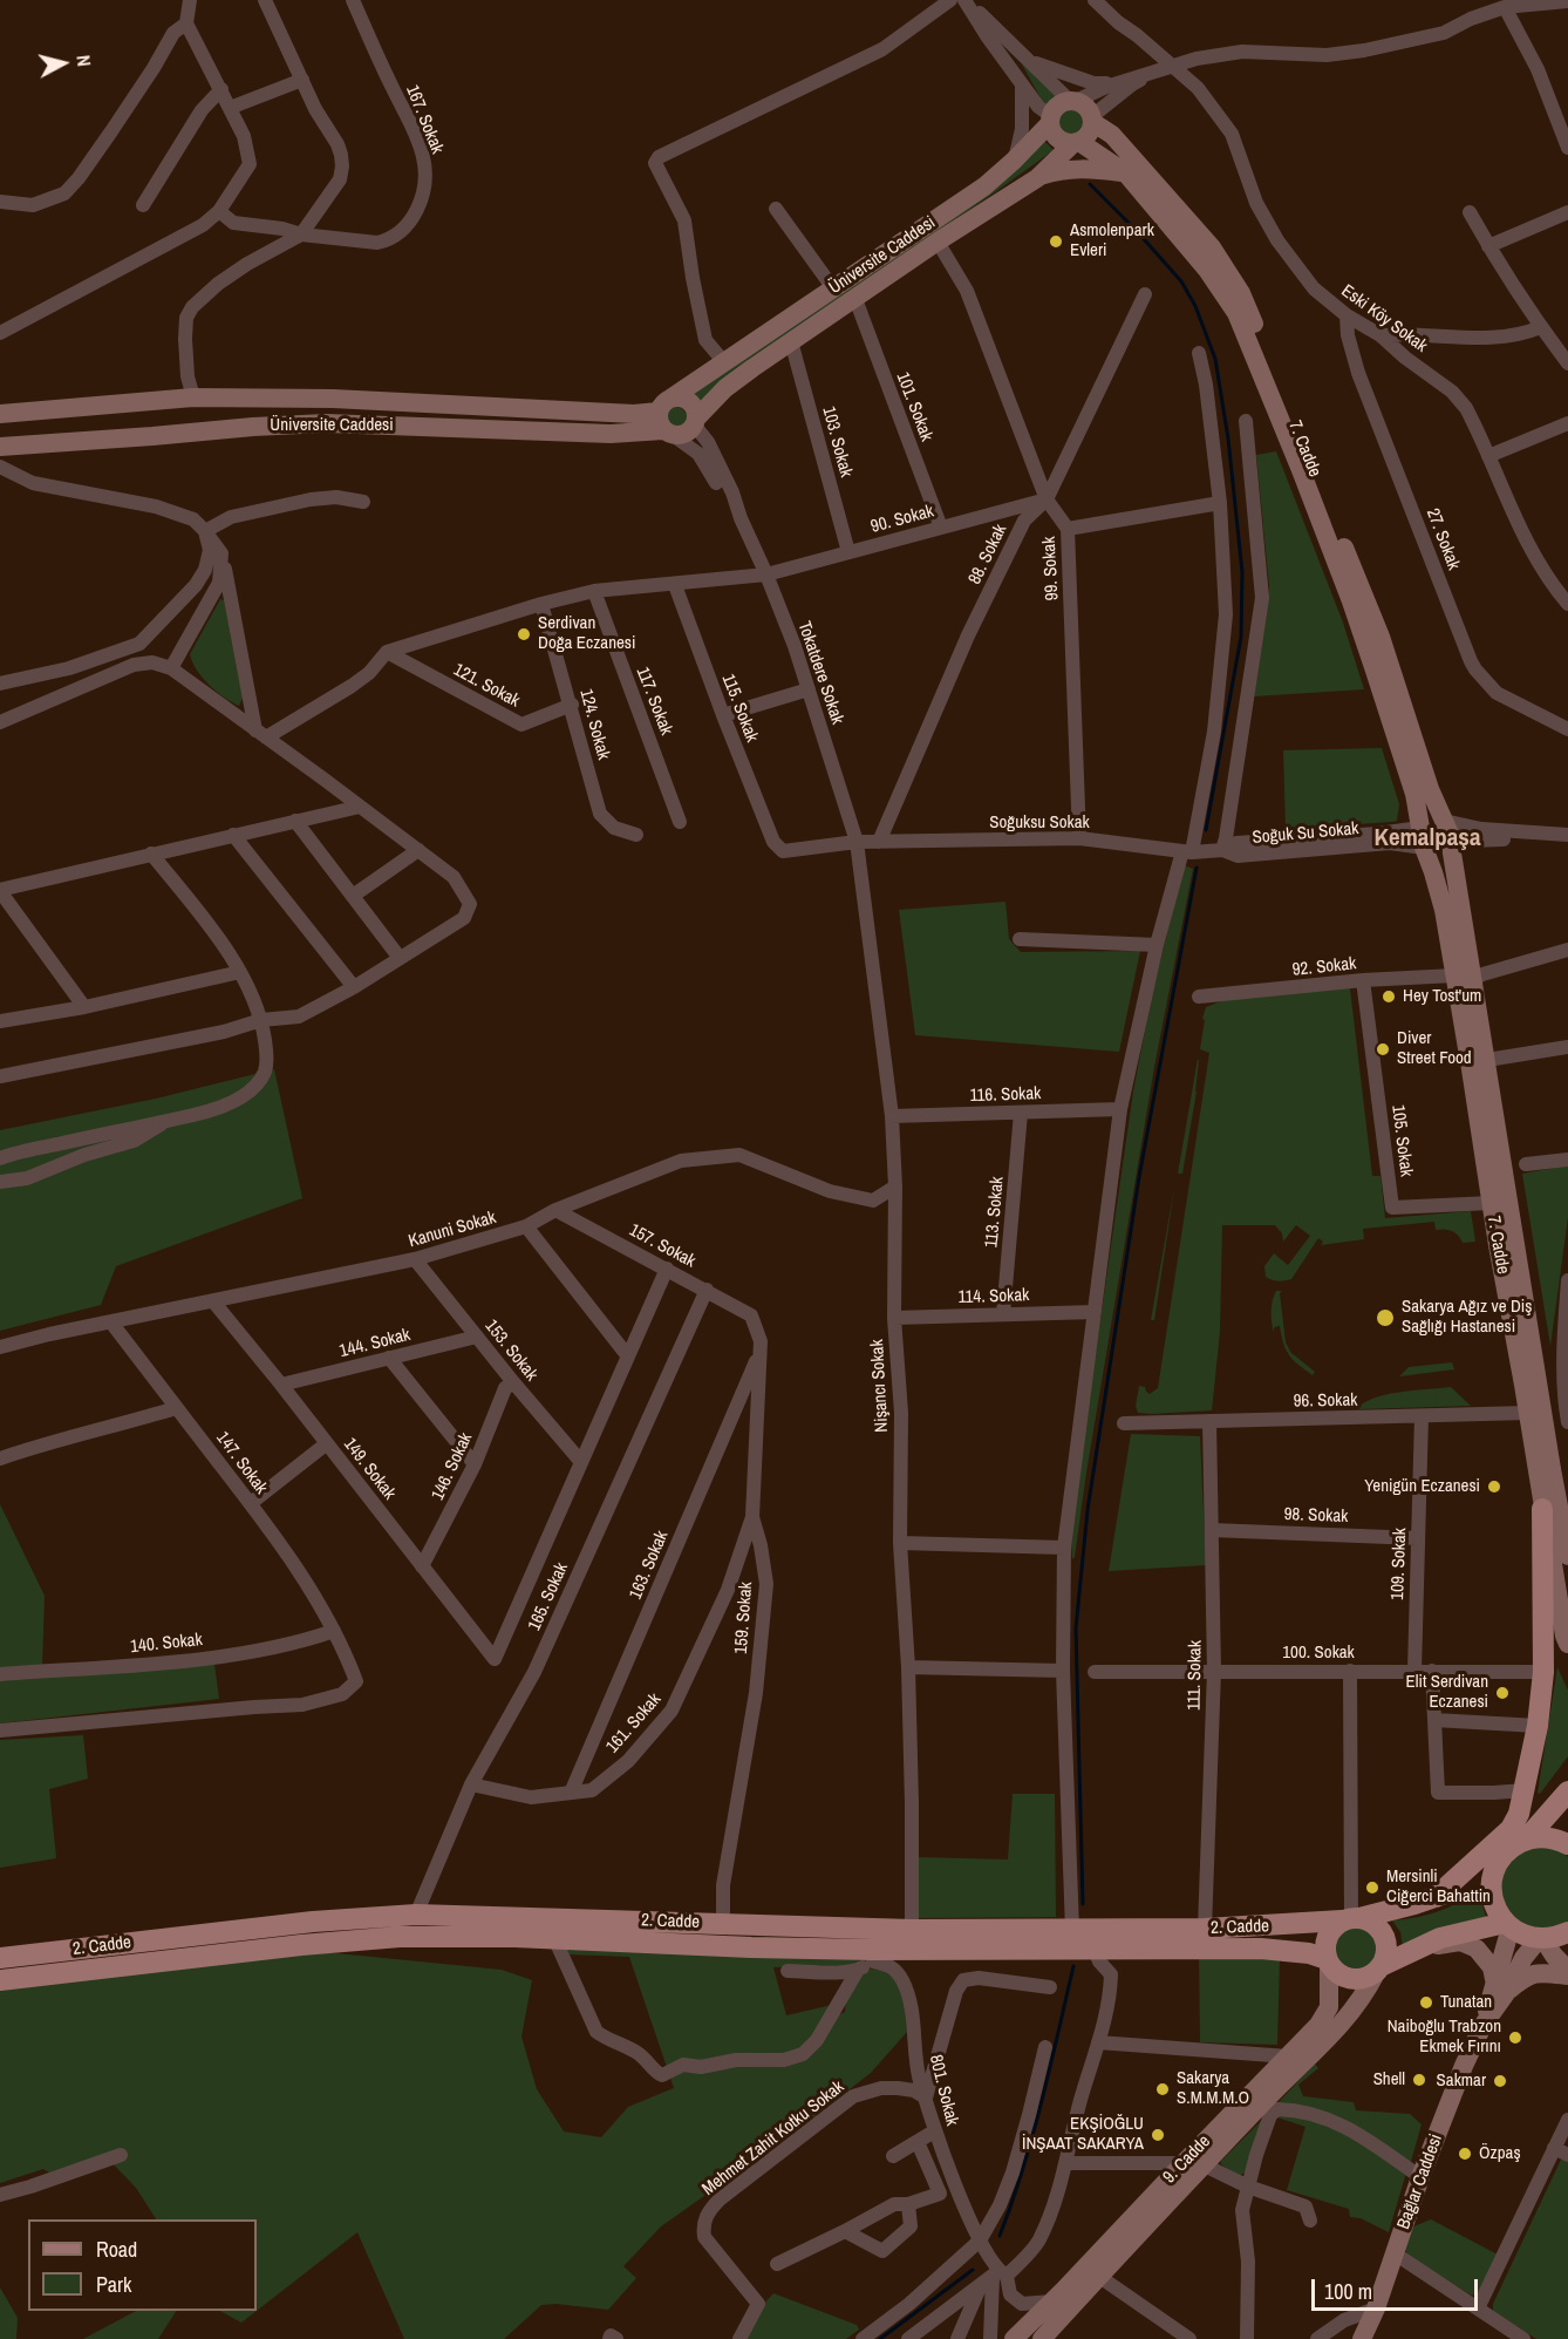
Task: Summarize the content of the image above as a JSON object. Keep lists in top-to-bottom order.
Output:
{
  "streets": {
    "main road": [
      "Üniversite Caddesi",
      "7. Cadde",
      "2. Cadde",
      "9. Cadde",
      "Bağlar Caddesi"
    ],
    "street": [
      "167. Sokak",
      "Eski Köy Sokak",
      "101. Sokak",
      "103. Sokak",
      "90. Sokak",
      "27. Sokak",
      "88. Sokak",
      "99. Sokak",
      "Tokatdere Sokak",
      "121. Sokak",
      "117. Sokak",
      "115. Sokak",
      "124. Sokak",
      "Soğuksu Sokak",
      "Soğuk Su Sokak",
      "92. Sokak",
      "116. Sokak",
      "105. Sokak",
      "113. Sokak",
      "Kanuni Sokak",
      "157. Sokak",
      "114. Sokak",
      "144. Sokak",
      "153. Sokak",
      "Nişancı Sokak",
      "96. Sokak",
      "147. Sokak",
      "146. Sokak",
      "149. Sokak",
      "98. Sokak",
      "109. Sokak",
      "163. Sokak",
      "165. Sokak",
      "159. Sokak",
      "140. Sokak",
      "100. Sokak",
      "111. Sokak",
      "161. Sokak",
      "801. Sokak",
      "Mehmet Zahit Kotku Sokak"
    ]
  },
  "crossings": [
    ["Üniversite Caddesi", "101. Sokak"],
    ["Üniversite Caddesi", "103. Sokak"],
    ["Üniversite Caddesi", "7. Cadde"],
    ["Üniversite Caddesi", "99. Sokak"],
    ["Üniversite Caddesi", "Tokatdere Sokak"],
    ["Eski Köy Sokak", "27. Sokak"],
    ["101. Sokak", "90. Sokak"],
    ["103. Sokak", "90. Sokak"],
    ["7. Cadde", "Soğuk Su Sokak"],
    ["7. Cadde", "92. Sokak"],
    ["7. Cadde", "105. Sokak"],
    ["7. Cadde", "96. Sokak"],
    ["90. Sokak", "88. Sokak"],
    ["90. Sokak", "99. Sokak"],
    ["90. Sokak", "Tokatdere Sokak"],
    ["90. Sokak", "121. Sokak"],
    ["90. Sokak", "117. Sokak"],
    ["90. Sokak", "115. Sokak"],
    ["90. Sokak", "124. Sokak"],
    ["88. Sokak", "99. Sokak"],
    ["88. Sokak", "Soğuksu Sokak"],
    ["99. Sokak", "Soğuksu Sokak"],
    ["Tokatdere Sokak", "Soğuksu Sokak"],
    ["Tokatdere Sokak", "Nişancı Sokak"],
    ["121. Sokak", "124. Sokak"],
    ["115. Sokak", "Soğuksu Sokak"],
    ["Soğuksu Sokak", "Soğuk Su Sokak"],
    ["Soğuksu Sokak", "Nişancı Sokak"],
    ["92. Sokak", "105. Sokak"],
    ["116. Sokak", "113. Sokak"],
    ["116. Sokak", "Nişancı Sokak"],
    ["113. Sokak", "114. Sokak"],
    ["Kanuni Sokak", "157. Sokak"],
    ["Kanuni Sokak", "153. Sokak"],
    ["Kanuni Sokak", "Nişancı Sokak"],
    ["Kanuni Sokak", "147. Sokak"],
    ["Kanuni Sokak", "149. Sokak"],
    ["157. Sokak", "165. Sokak"],
    ["157. Sokak", "159. Sokak"],
    ["114. Sokak", "Nişancı Sokak"],
    ["144. Sokak", "153. Sokak"],
    ["144. Sokak", "149. Sokak"],
    ["153. Sokak", "146. Sokak"],
    ["153. Sokak", "149. Sokak"],
    ["Nişancı Sokak", "2. Cadde"],
    ["96. Sokak", "109. Sokak"],
    ["96. Sokak", "111. Sokak"],
    ["147. Sokak", "140. Sokak"],
    ["146. Sokak", "149. Sokak"],
    ["98. Sokak", "109. Sokak"],
    ["98. Sokak", "111. Sokak"],
    ["109. Sokak", "100. Sokak"],
    ["163. Sokak", "159. Sokak"],
    ["163. Sokak", "161. Sokak"],
    ["165. Sokak", "161. Sokak"],
    ["165. Sokak", "2. Cadde"],
    ["159. Sokak", "161. Sokak"],
    ["159. Sokak", "2. Cadde"],
    ["100. Sokak", "111. Sokak"],
    ["111. Sokak", "2. Cadde"],
    ["2. Cadde", "801. Sokak"],
    ["2. Cadde", "9. Cadde"],
    ["801. Sokak", "Mehmet Zahit Kotku Sokak"],
    ["801. Sokak", "9. Cadde"]
  ],
  "districts": ["Kemalpaşa"],
  "places": [
    "Asmolenpark Evleri",
    "Serdivan Doğa Eczanesi",
    "Hey Tost'um",
    "Diver Street Food",
    "Sakarya Ağız ve Diş Sağlığı Hastanesi",
    "Yenigün Eczanesi",
    "Elit Serdivan Eczanesi",
    "Mersinli Ciğerci Bahattin",
    "Tunatan",
    "Naiboğlu Trabzon Ekmek Fırını",
    "Shell",
    "Sakmar",
    "Sakarya S.M.M.M.O",
    "EKŞİOĞLU İNŞAAT SAKARYA",
    "Özpaş"
  ],
  "legend": ["Road", "Park"],
  "scale_bar": "100 m",
  "north": "right"
}
